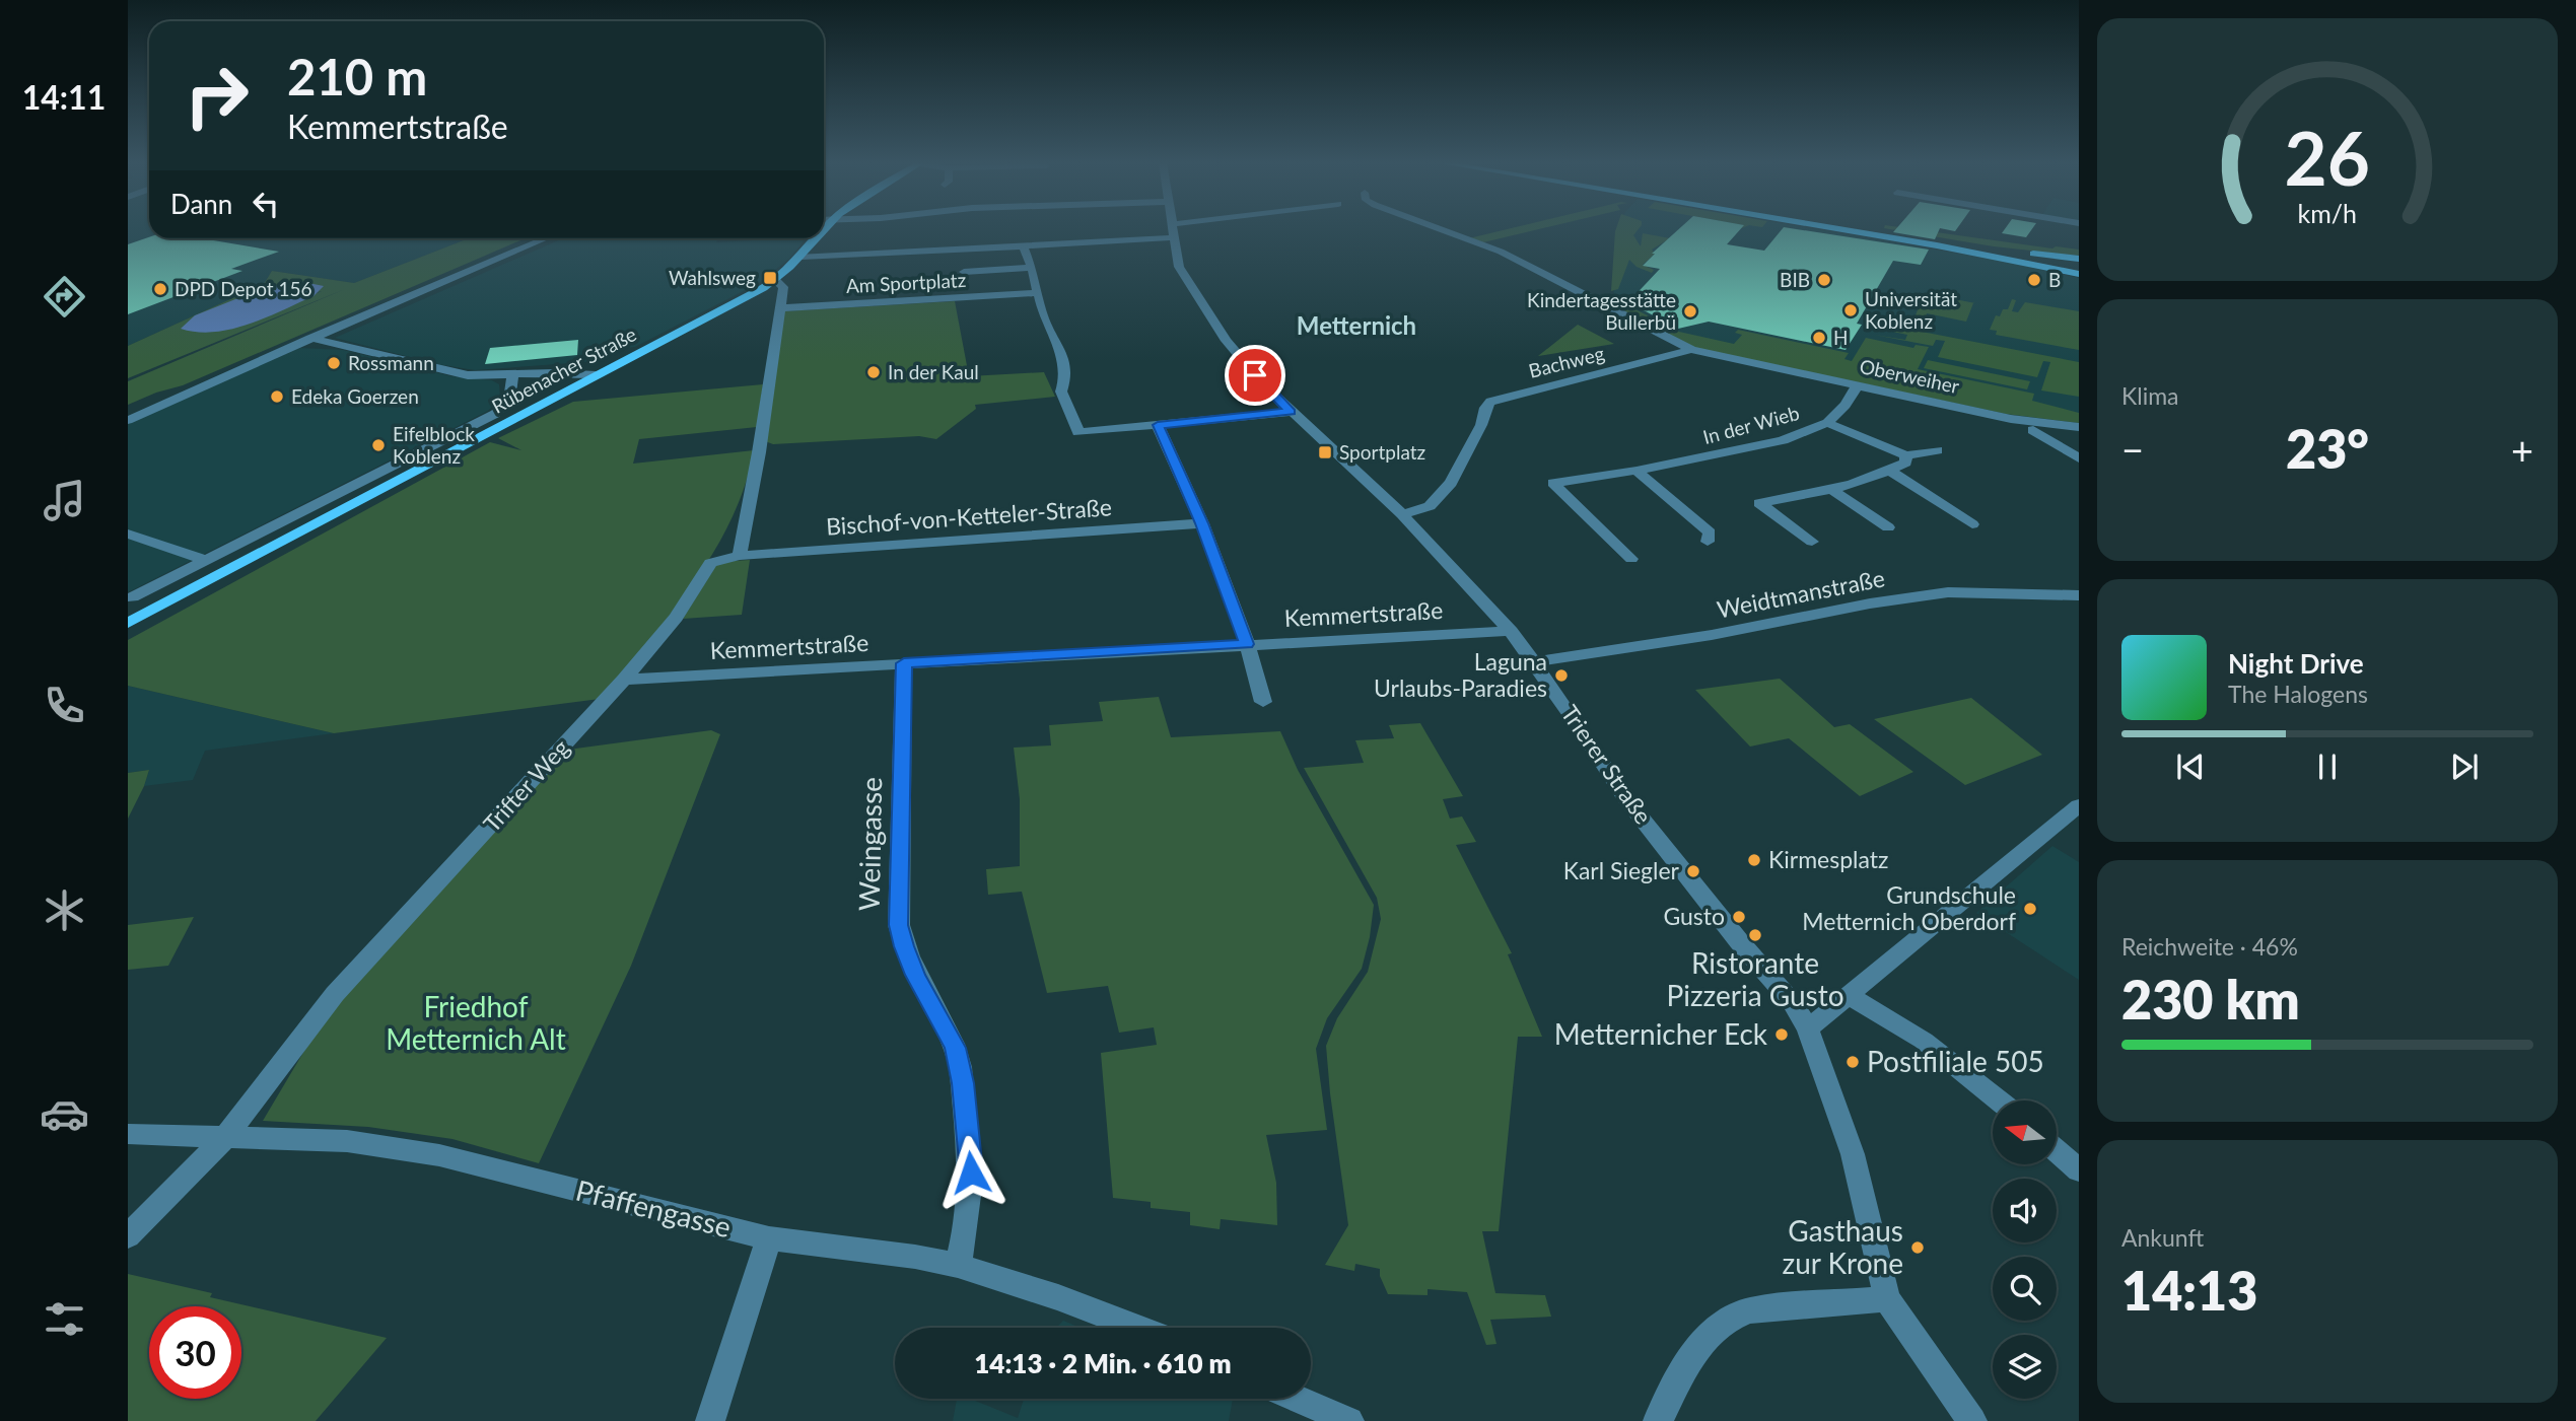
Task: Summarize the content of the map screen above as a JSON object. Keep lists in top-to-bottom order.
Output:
{
  "streets": {
    "main road": ["Rübenacher Straße"],
    "street": [
      "Am Sportplatz",
      "Bachweg",
      "Oberweiher",
      "In der Wieb",
      "Bischof-von-Ketteler-Straße",
      "Weidtmanstraße",
      "Kemmertstraße",
      "Trierer Straße",
      "Trifter Weg",
      "Weingasse",
      "Pfaffengasse"
    ]
  },
  "crossings": [
    ["Bachweg", "Oberweiher"],
    ["Bachweg", "Trierer Straße"],
    ["Oberweiher", "In der Wieb"],
    ["Bischof-von-Ketteler-Straße", "Trifter Weg"],
    ["Weidtmanstraße", "Trierer Straße"],
    ["Kemmertstraße", "Trierer Straße"],
    ["Kemmertstraße", "Trifter Weg"],
    ["Kemmertstraße", "Weingasse"],
    ["Trifter Weg", "Pfaffengasse"],
    ["Weingasse", "Pfaffengasse"]
  ],
  "districts": ["Metternich"],
  "parks": ["Friedhof Metternich Alt"],
  "places": {
    "transit": ["Wahlsweg", "Sportplatz"],
    "other": [
      "BIB",
      "B",
      "DPD Depot 156",
      "Universität Koblenz",
      "Kindertagesstätte Bullerbü",
      "H",
      "Rossmann",
      "In der Kaul",
      "Edeka Goerzen",
      "Eifelblock Koblenz",
      "Laguna Urlaubs-Paradies",
      "Kirmesplatz",
      "Karl Siegler",
      "Grundschule Metternich Oberdorf",
      "Gusto",
      "Ristorante Pizzeria Gusto",
      "Metternicher Eck",
      "Postfiliale 505",
      "Gasthaus zur Krone"
    ]
  },
  "north": "left",
  "page": {
    "tabs": "14:11",
    "turn": ["210 m", "Kemmertstraße"],
    "then": "Dann",
    "tile": [
      "Klima",
      ["Reichweite · 46%", "230 km"],
      ["Ankunft", "14:13"]
    ],
    "heat": ["−", "23°", "+"],
    "song": ["Night Drive", "The Halogens"],
    "limit": "30",
    "trip": "14:13 · 2 Min. · 610 m",
    "gauge": ["26", "km/h"]
  }
}
